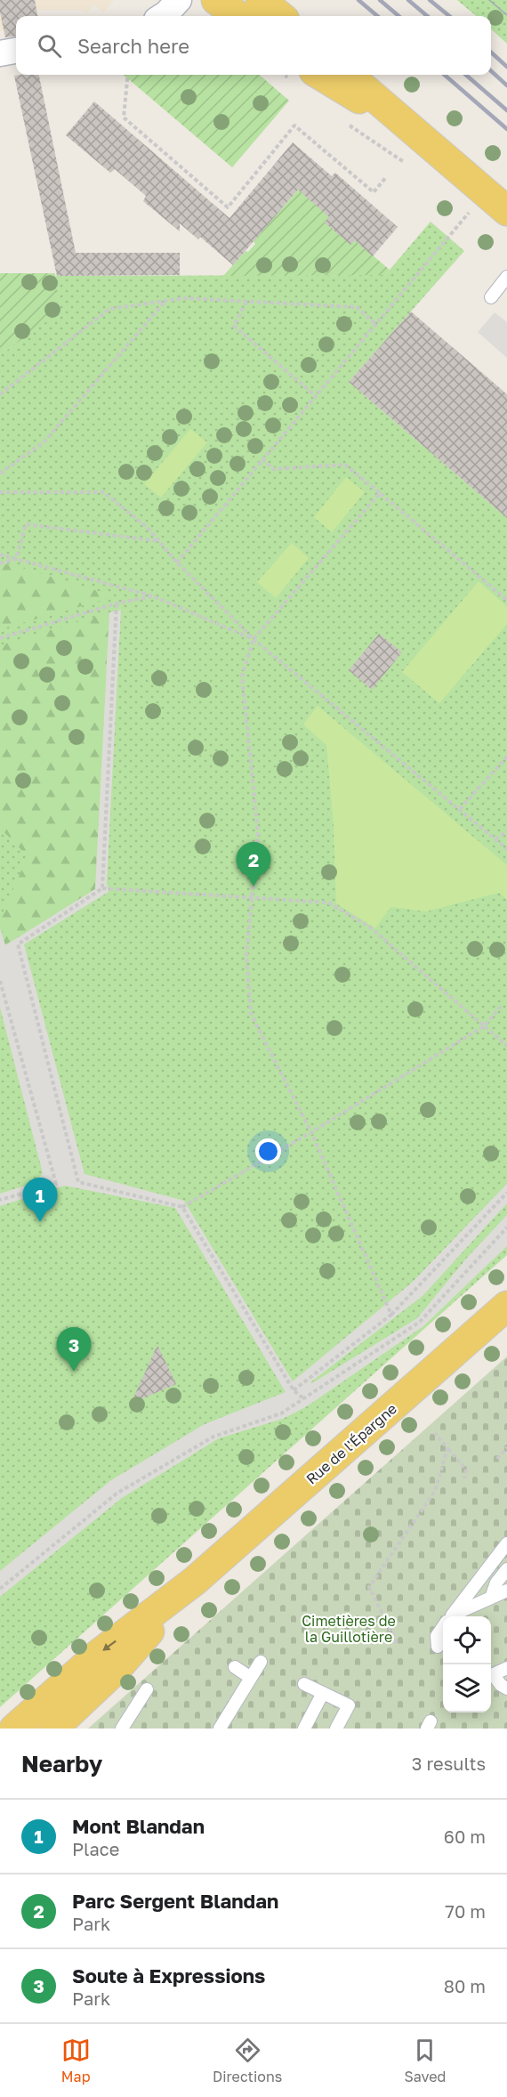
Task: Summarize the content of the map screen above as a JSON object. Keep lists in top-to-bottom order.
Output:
{
  "streets": {
    "main road": ["Rue de l'Épargne"]
  },
  "parks": ["Cimetières de la Guillotière"],
  "page": {
    "search": "Search here",
    "pins": ["2", "1", "3"],
    "heading": ["Nearby", "3 results"],
    "list": [
      {
        "mark": "1",
        "name": "Mont Blandan",
        "note": "Place",
        "value": "60 m"
      },
      {
        "mark": "2",
        "name": "Parc Sergent Blandan",
        "note": "Park",
        "value": "70 m"
      },
      {
        "mark": "3",
        "name": "Soute à Expressions",
        "note": "Park",
        "value": "80 m"
      }
    ],
    "nav": ["Map", "Directions", "Saved"]
  }
}
